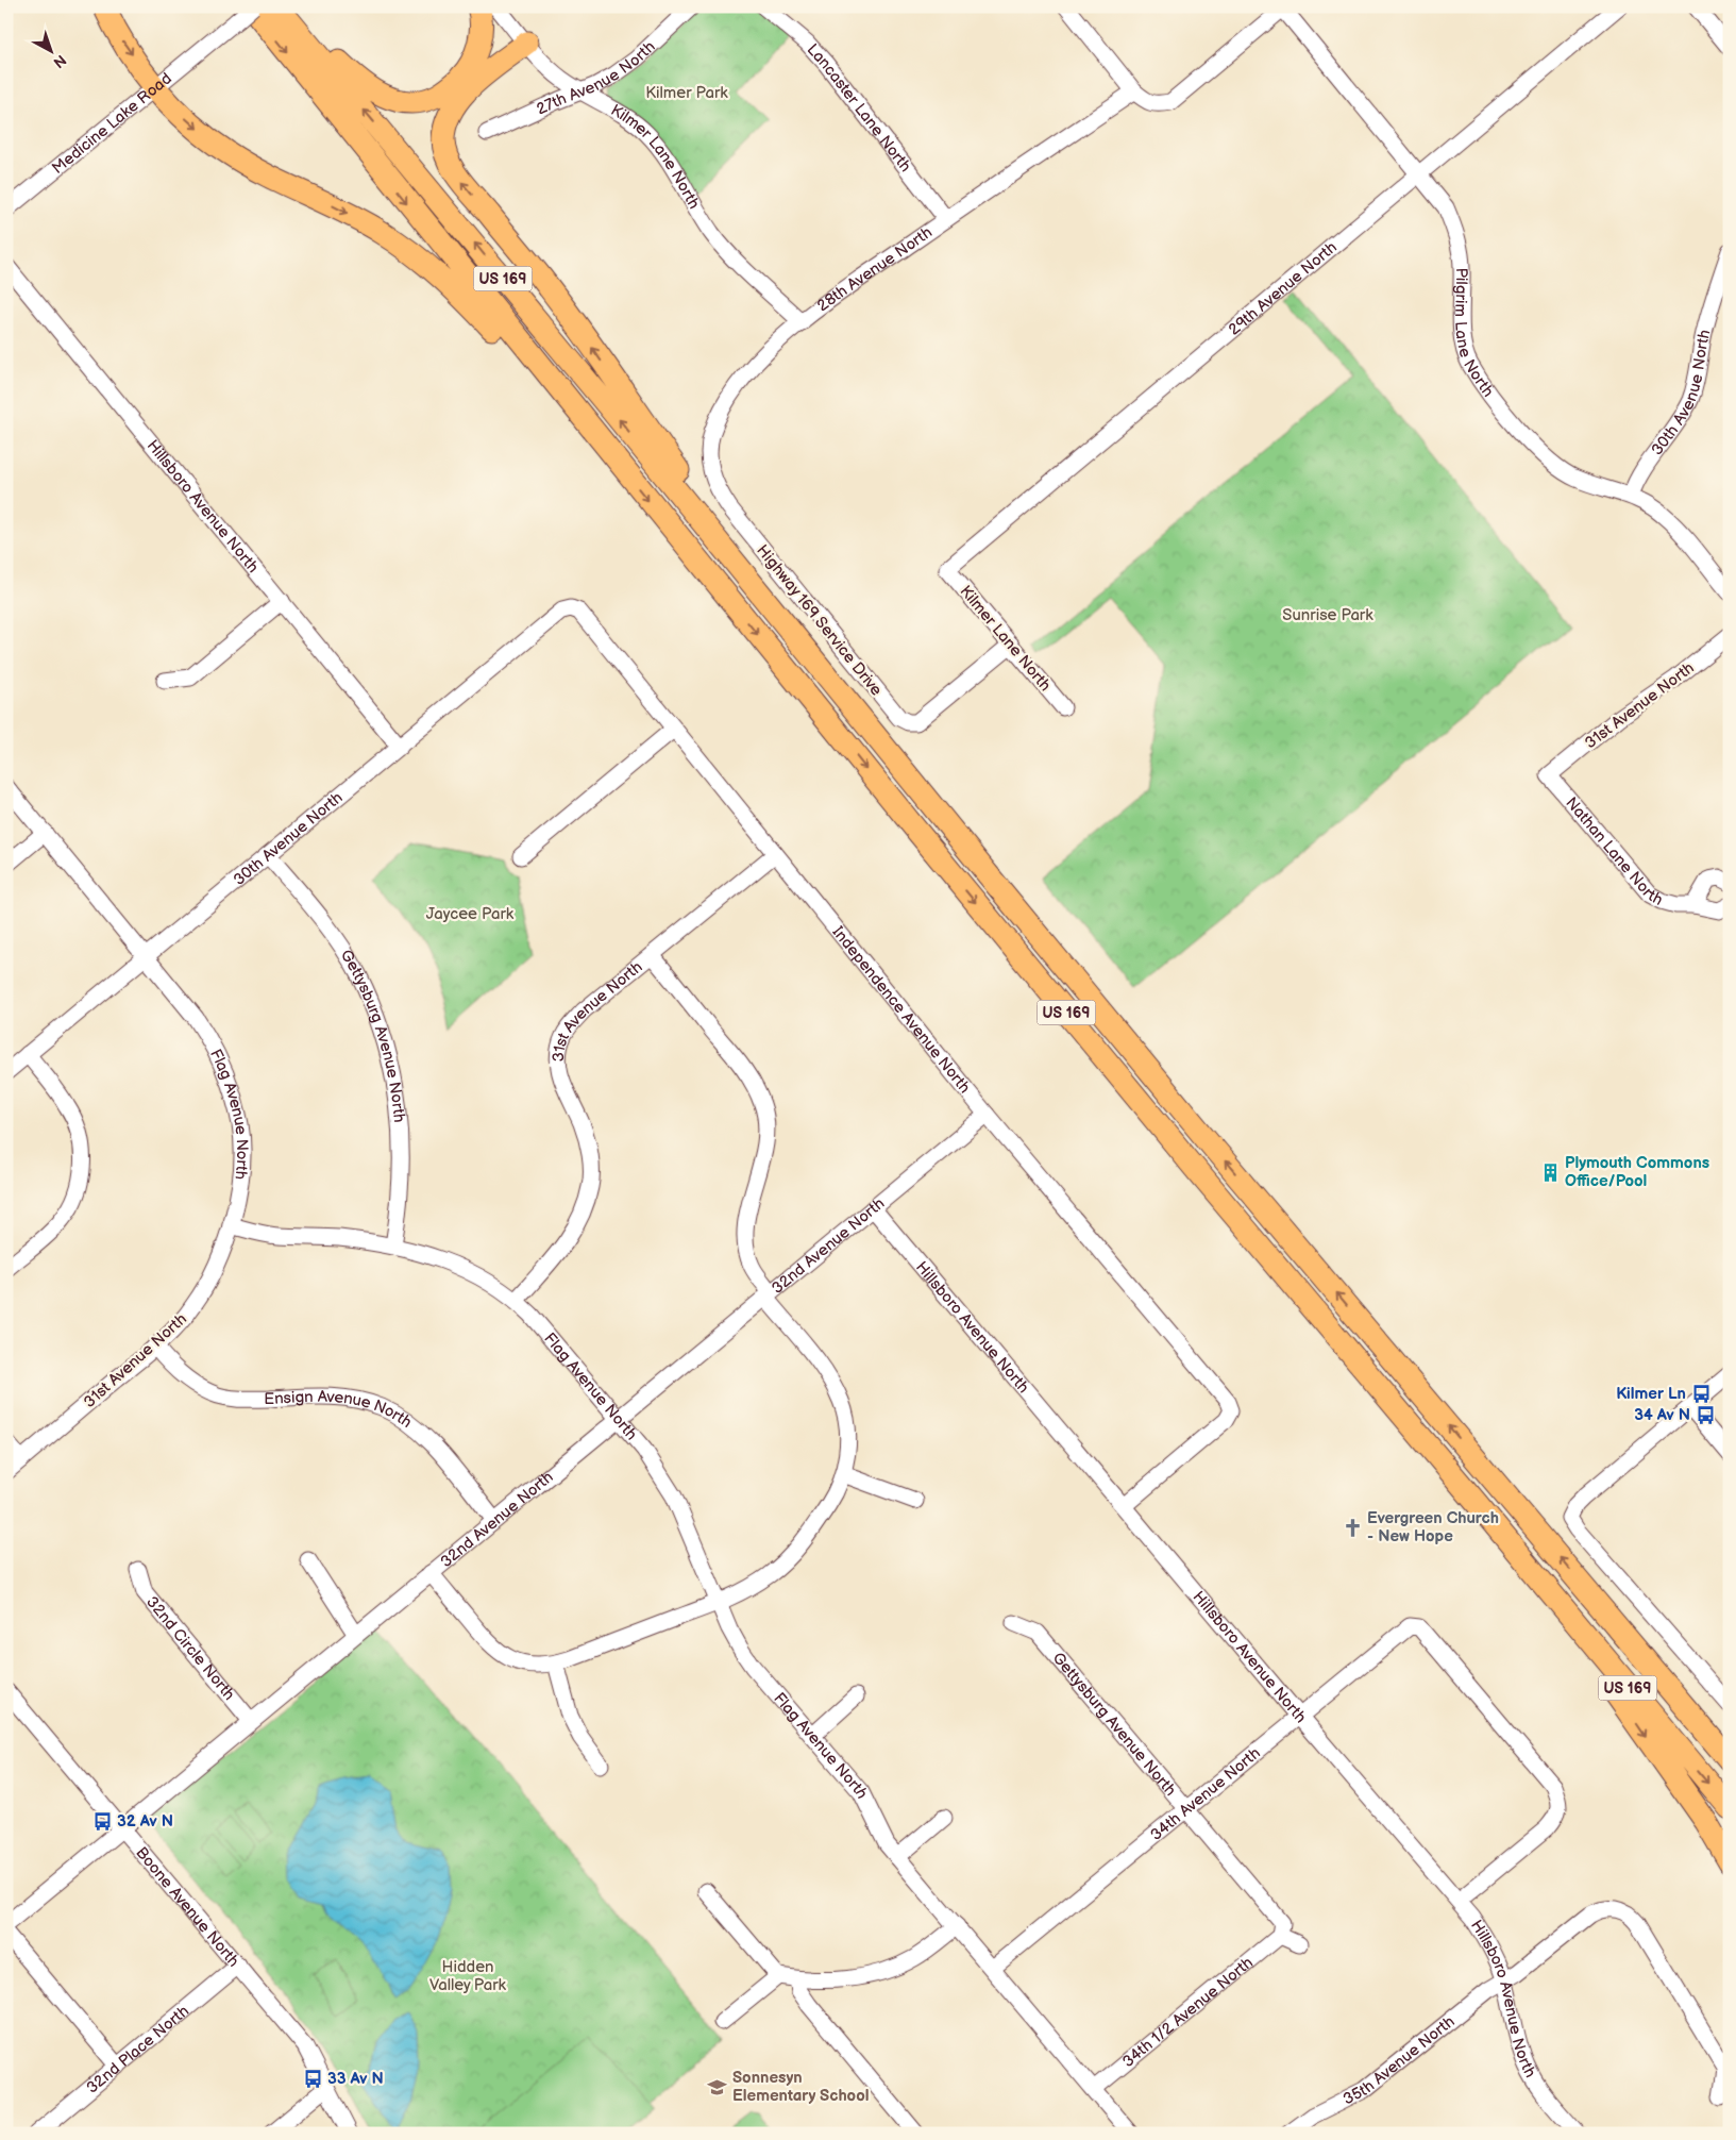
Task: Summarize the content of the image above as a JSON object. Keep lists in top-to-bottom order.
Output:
{
  "streets": {
    "highway": ["US 169"],
    "street": [
      "27th Avenue North",
      "Lancaster Lane North",
      "Medicine Lake Road",
      "Kilmer Lane North",
      "28th Avenue North",
      "29th Avenue North",
      "Pilgrim Lane North",
      "30th Avenue North",
      "Hillsboro Avenue North",
      "Highway 169 Service Drive",
      "31st Avenue North",
      "Nathan Lane North",
      "Independence Avenue North",
      "Gettysburg Avenue North",
      "Flag Avenue North",
      "32nd Avenue North",
      "Ensign Avenue North",
      "32nd Circle North",
      "34th Avenue North",
      "Boone Avenue North",
      "34th 1/2 Avenue North",
      "32nd Place North",
      "35th Avenue North"
    ]
  },
  "crossings": [
    ["27th Avenue North", "Kilmer Lane North"],
    ["Lancaster Lane North", "28th Avenue North"],
    ["Medicine Lake Road", "US 169"],
    ["Kilmer Lane North", "28th Avenue North"],
    ["Kilmer Lane North", "29th Avenue North"],
    ["Kilmer Lane North", "Highway 169 Service Drive"],
    ["28th Avenue North", "Highway 169 Service Drive"],
    ["29th Avenue North", "Pilgrim Lane North"],
    ["Pilgrim Lane North", "30th Avenue North"],
    ["30th Avenue North", "Hillsboro Avenue North"],
    ["30th Avenue North", "Independence Avenue North"],
    ["30th Avenue North", "Gettysburg Avenue North"],
    ["30th Avenue North", "Flag Avenue North"],
    ["Hillsboro Avenue North", "Independence Avenue North"],
    ["Hillsboro Avenue North", "32nd Avenue North"],
    ["Hillsboro Avenue North", "34th Avenue North"],
    ["Hillsboro Avenue North", "35th Avenue North"],
    ["31st Avenue North", "Nathan Lane North"],
    ["31st Avenue North", "Independence Avenue North"],
    ["31st Avenue North", "Flag Avenue North"],
    ["31st Avenue North", "Ensign Avenue North"],
    ["Independence Avenue North", "32nd Avenue North"],
    ["Gettysburg Avenue North", "Flag Avenue North"],
    ["Gettysburg Avenue North", "34th Avenue North"],
    ["Gettysburg Avenue North", "34th 1/2 Avenue North"],
    ["Flag Avenue North", "32nd Avenue North"],
    ["Flag Avenue North", "34th Avenue North"],
    ["Flag Avenue North", "34th 1/2 Avenue North"],
    ["32nd Avenue North", "Ensign Avenue North"],
    ["32nd Avenue North", "32nd Circle North"],
    ["32nd Avenue North", "Boone Avenue North"],
    ["Boone Avenue North", "32nd Place North"]
  ],
  "parks": [
    "Kilmer Park",
    "Sunrise Park",
    "Jaycee Park",
    "Hidden Valley Park"
  ],
  "places": {
    "building": ["Plymouth Commons Office/Pool"],
    "bus stop": [
      "Kilmer Ln",
      "34 Av N",
      "32 Av N",
      "33 Av N"
    ],
    "church": ["Evergreen Church - New Hope"],
    "school or university": ["Sonnesyn Elementary School"]
  },
  "north": "bottom right"
}
